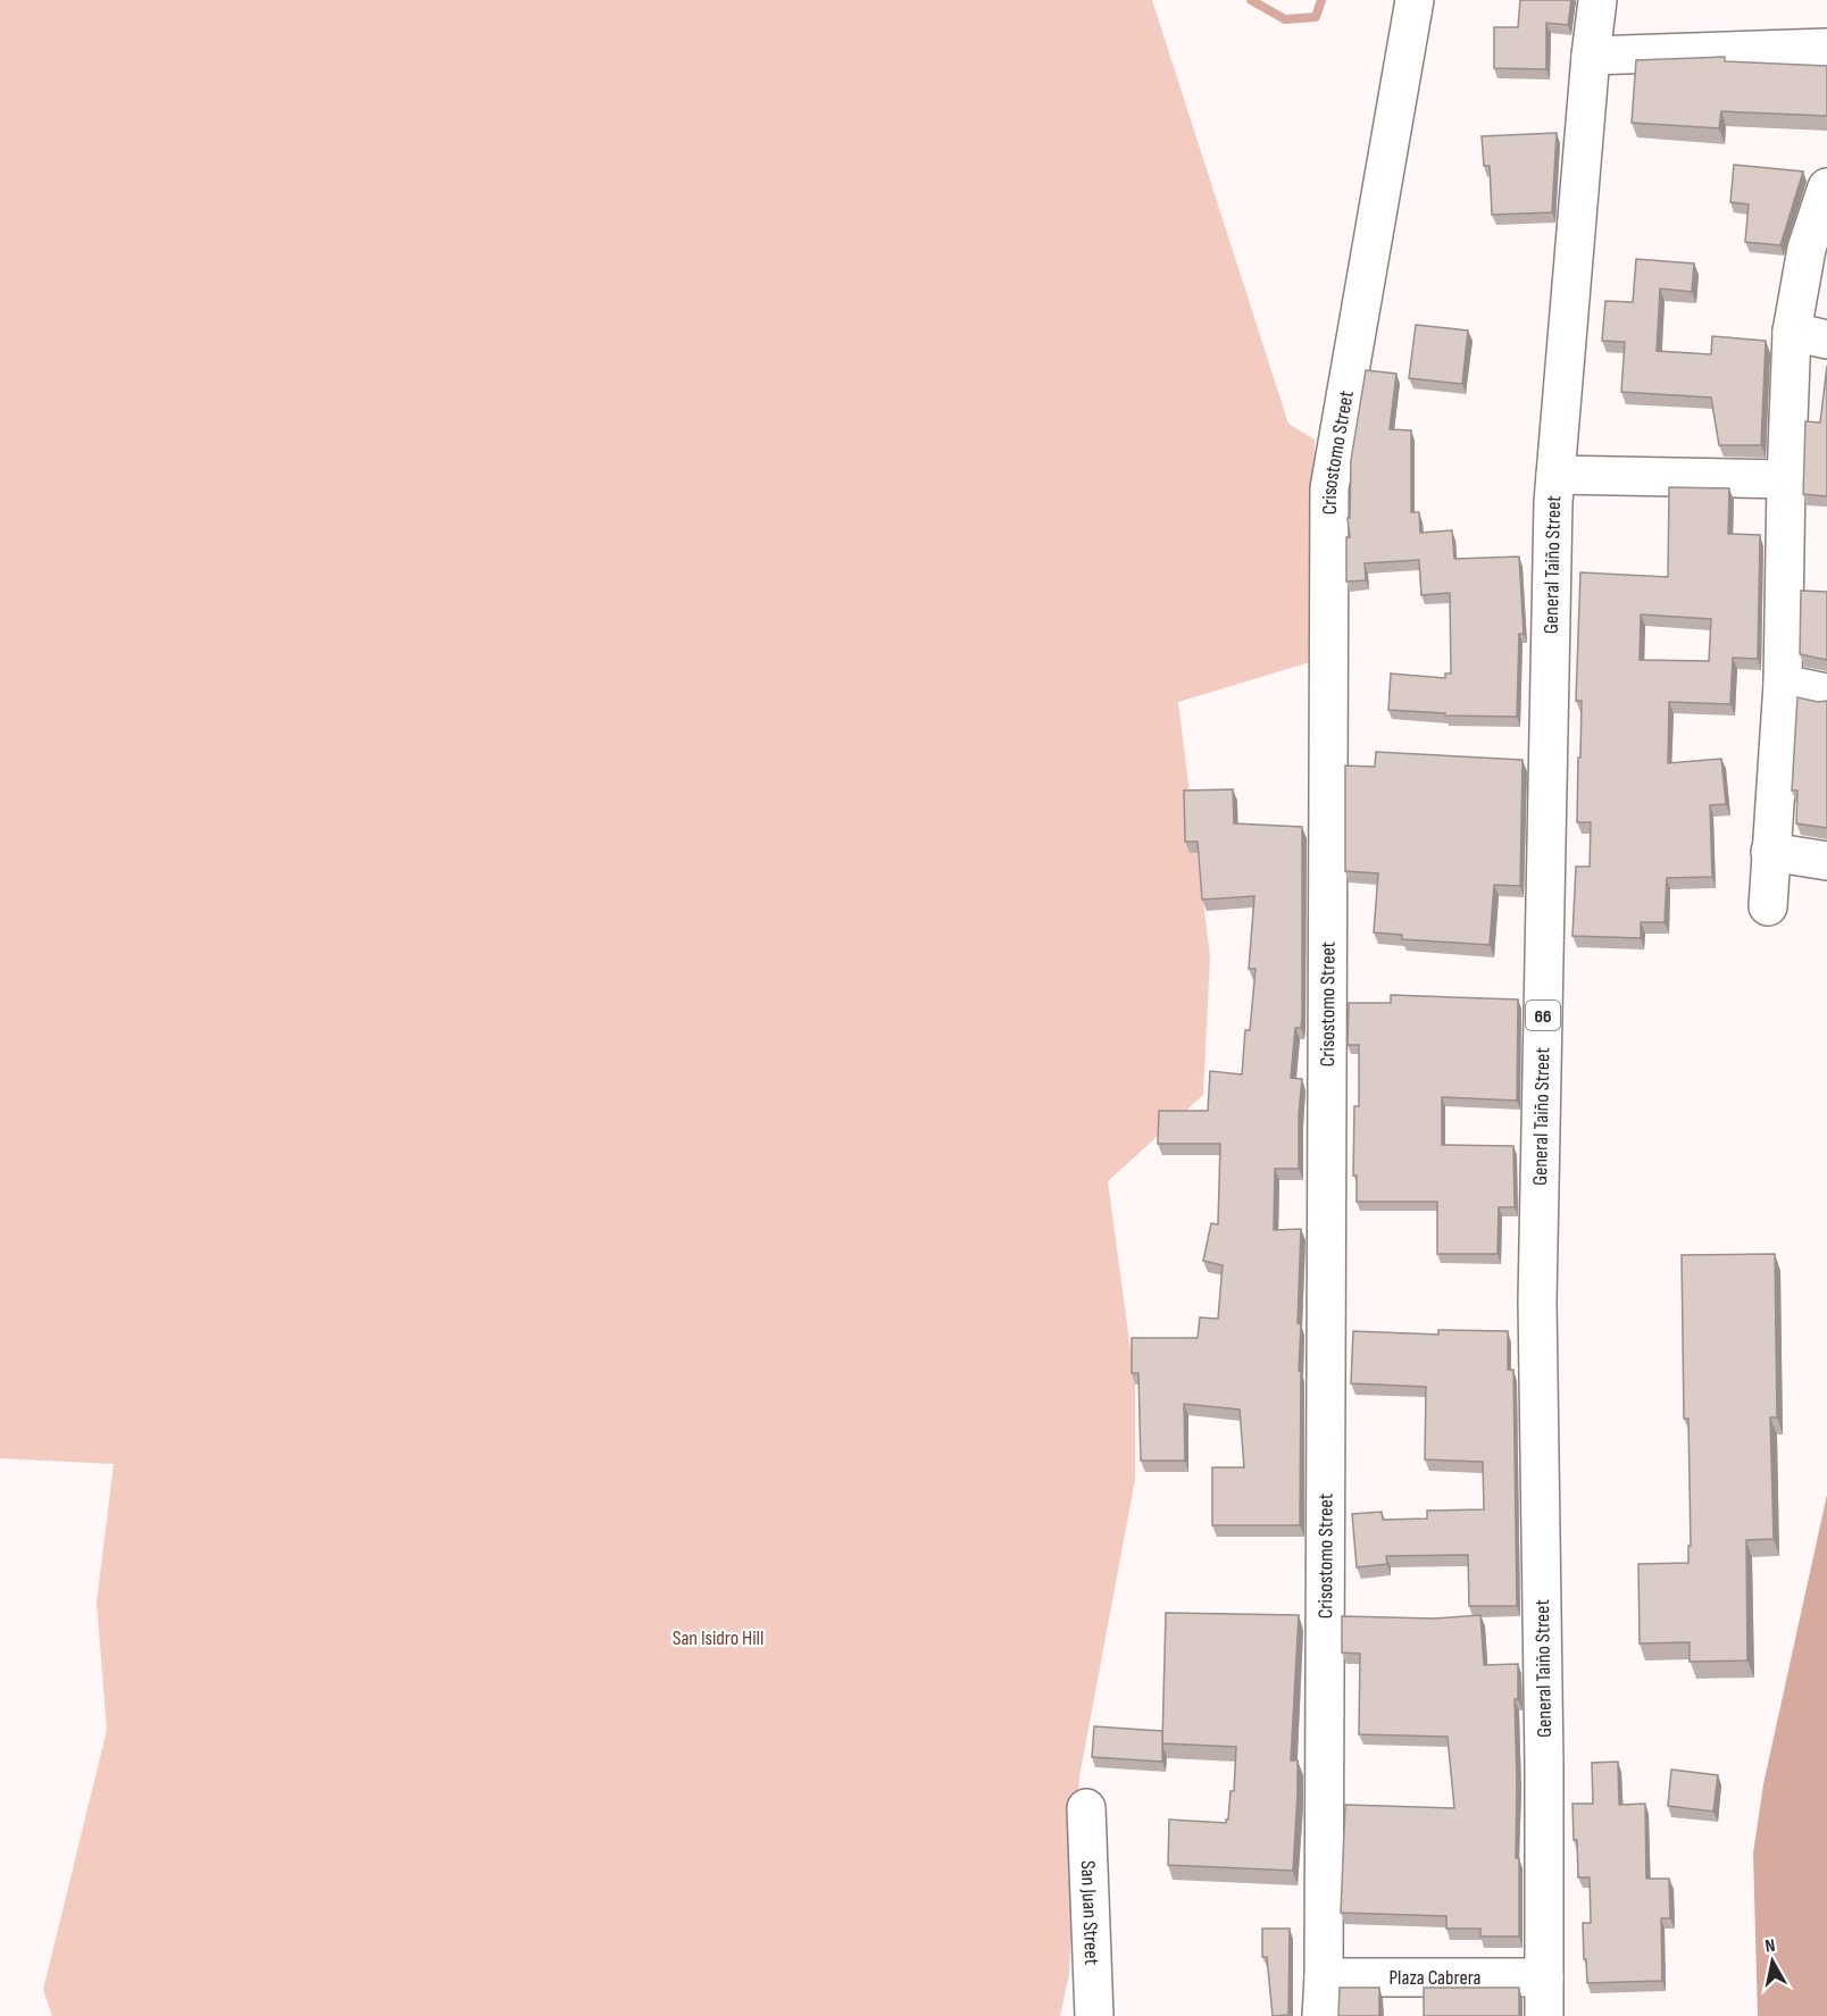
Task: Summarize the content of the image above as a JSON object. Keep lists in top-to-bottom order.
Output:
{
  "streets": {
    "street": [
      "Crisostomo Street",
      "General Taiño Street",
      "66",
      "San Juan Street",
      "Plaza Cabrera"
    ]
  },
  "crossings": [
    ["Crisostomo Street", "Plaza Cabrera"],
    ["General Taiño Street", "66"],
    ["General Taiño Street", "Plaza Cabrera"]
  ],
  "parks": ["San Isidro Hill"],
  "north": "top"
}
